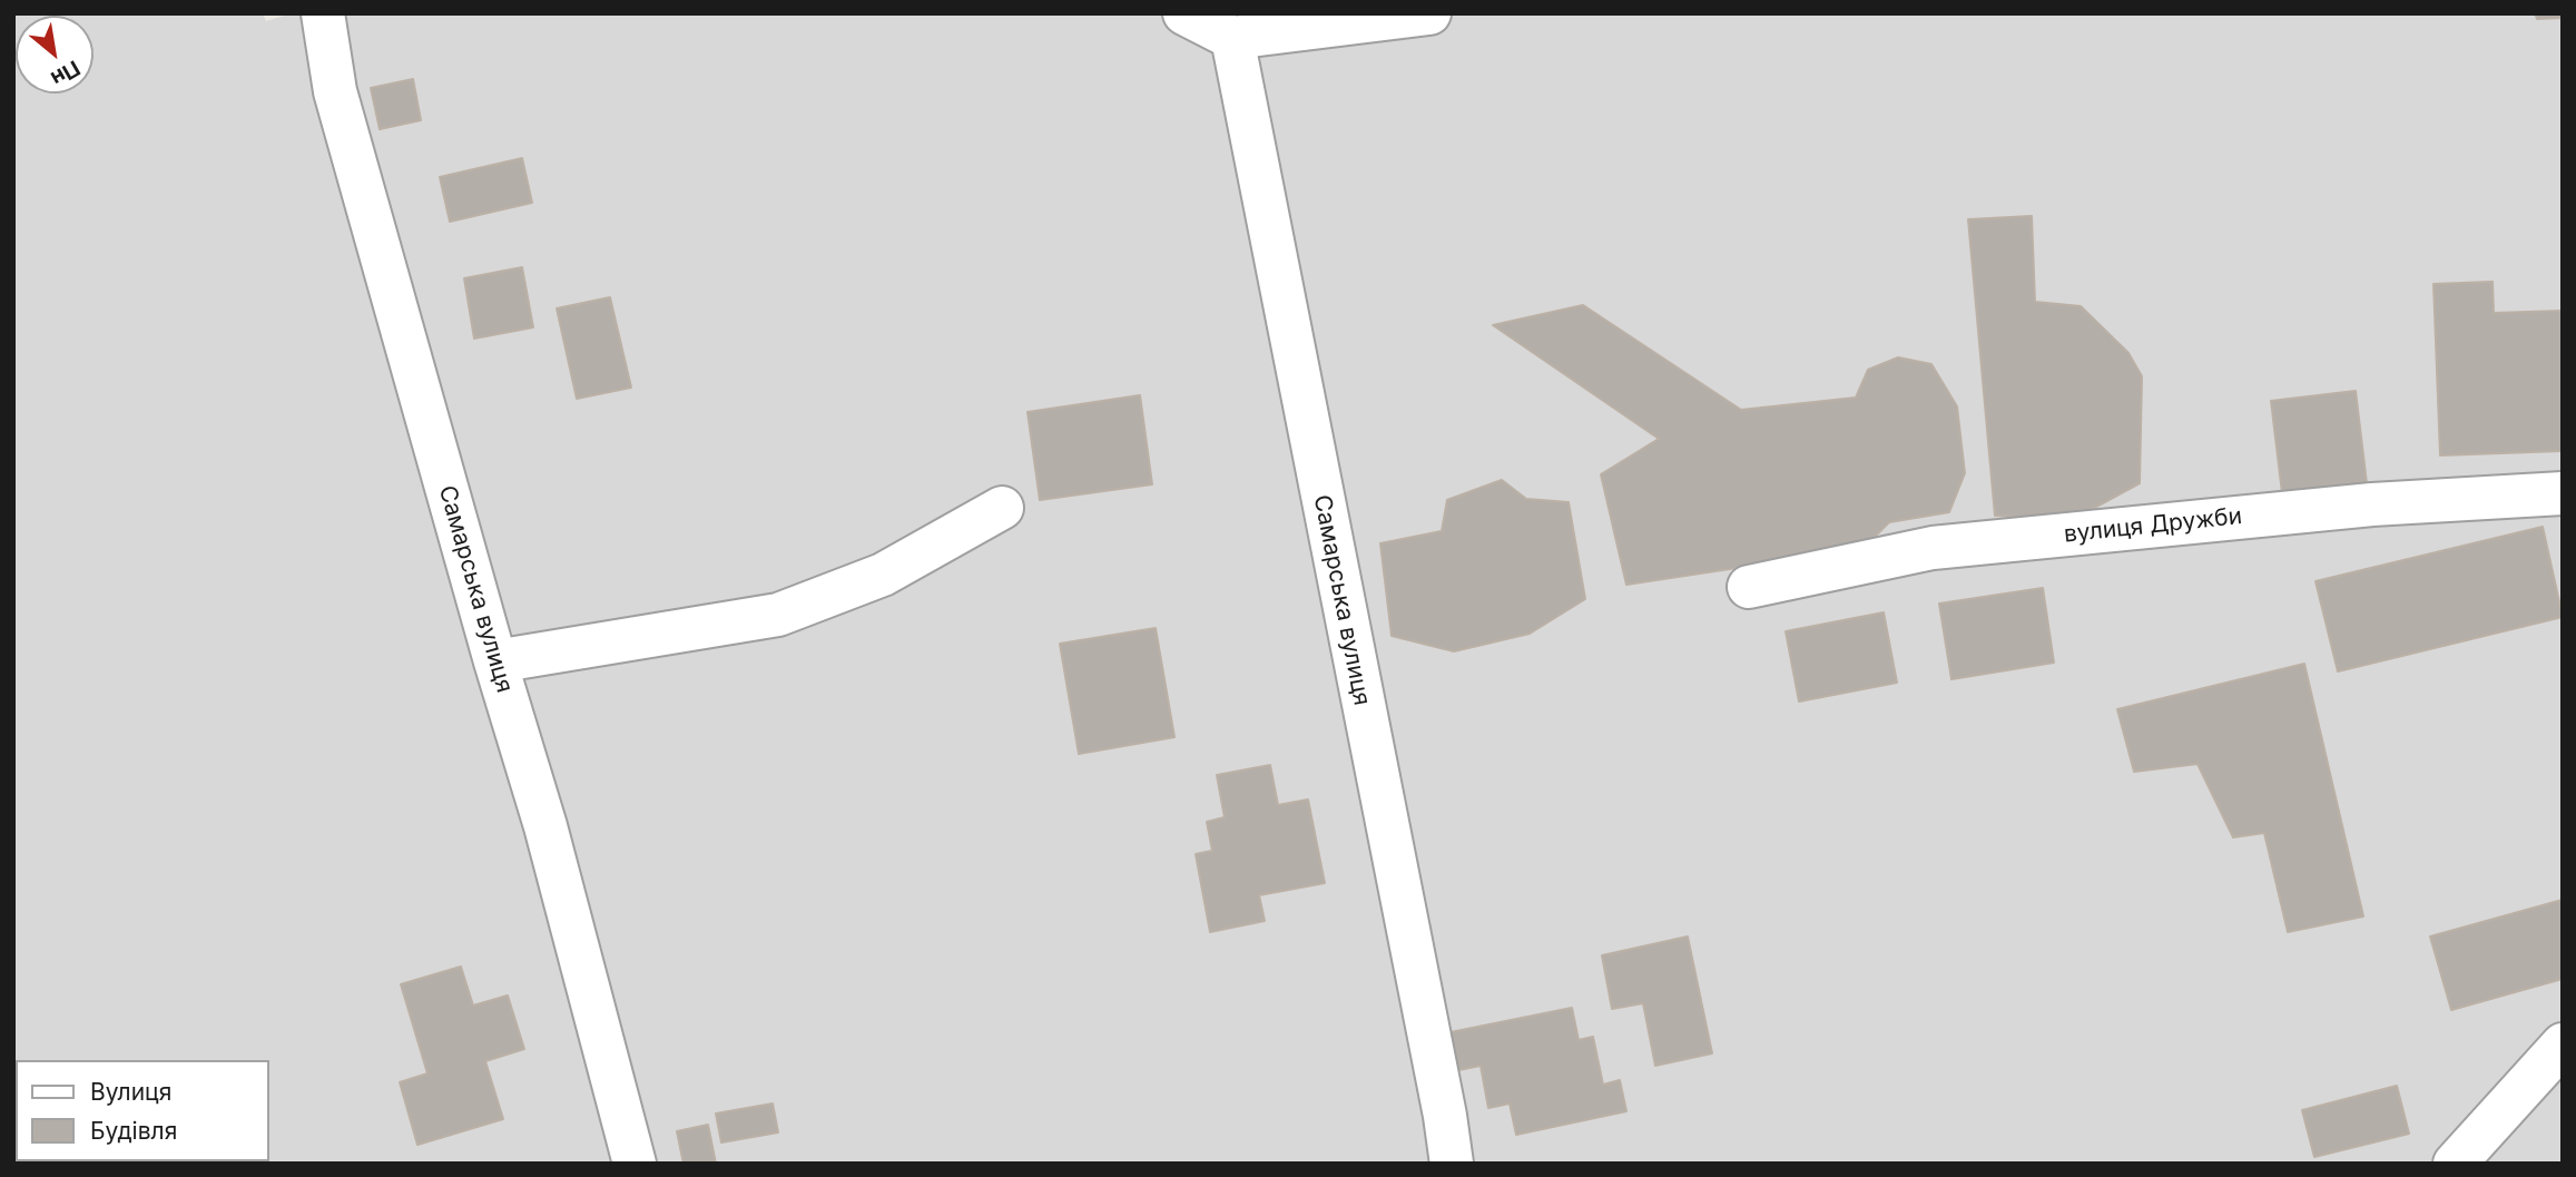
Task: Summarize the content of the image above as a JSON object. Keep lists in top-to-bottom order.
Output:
{
  "streets": {
    "street": ["вулиця Дружби", "Самарська вулиця"]
  },
  "legend": ["Вулиця", "Будівля"],
  "north": "bottom right"
}
